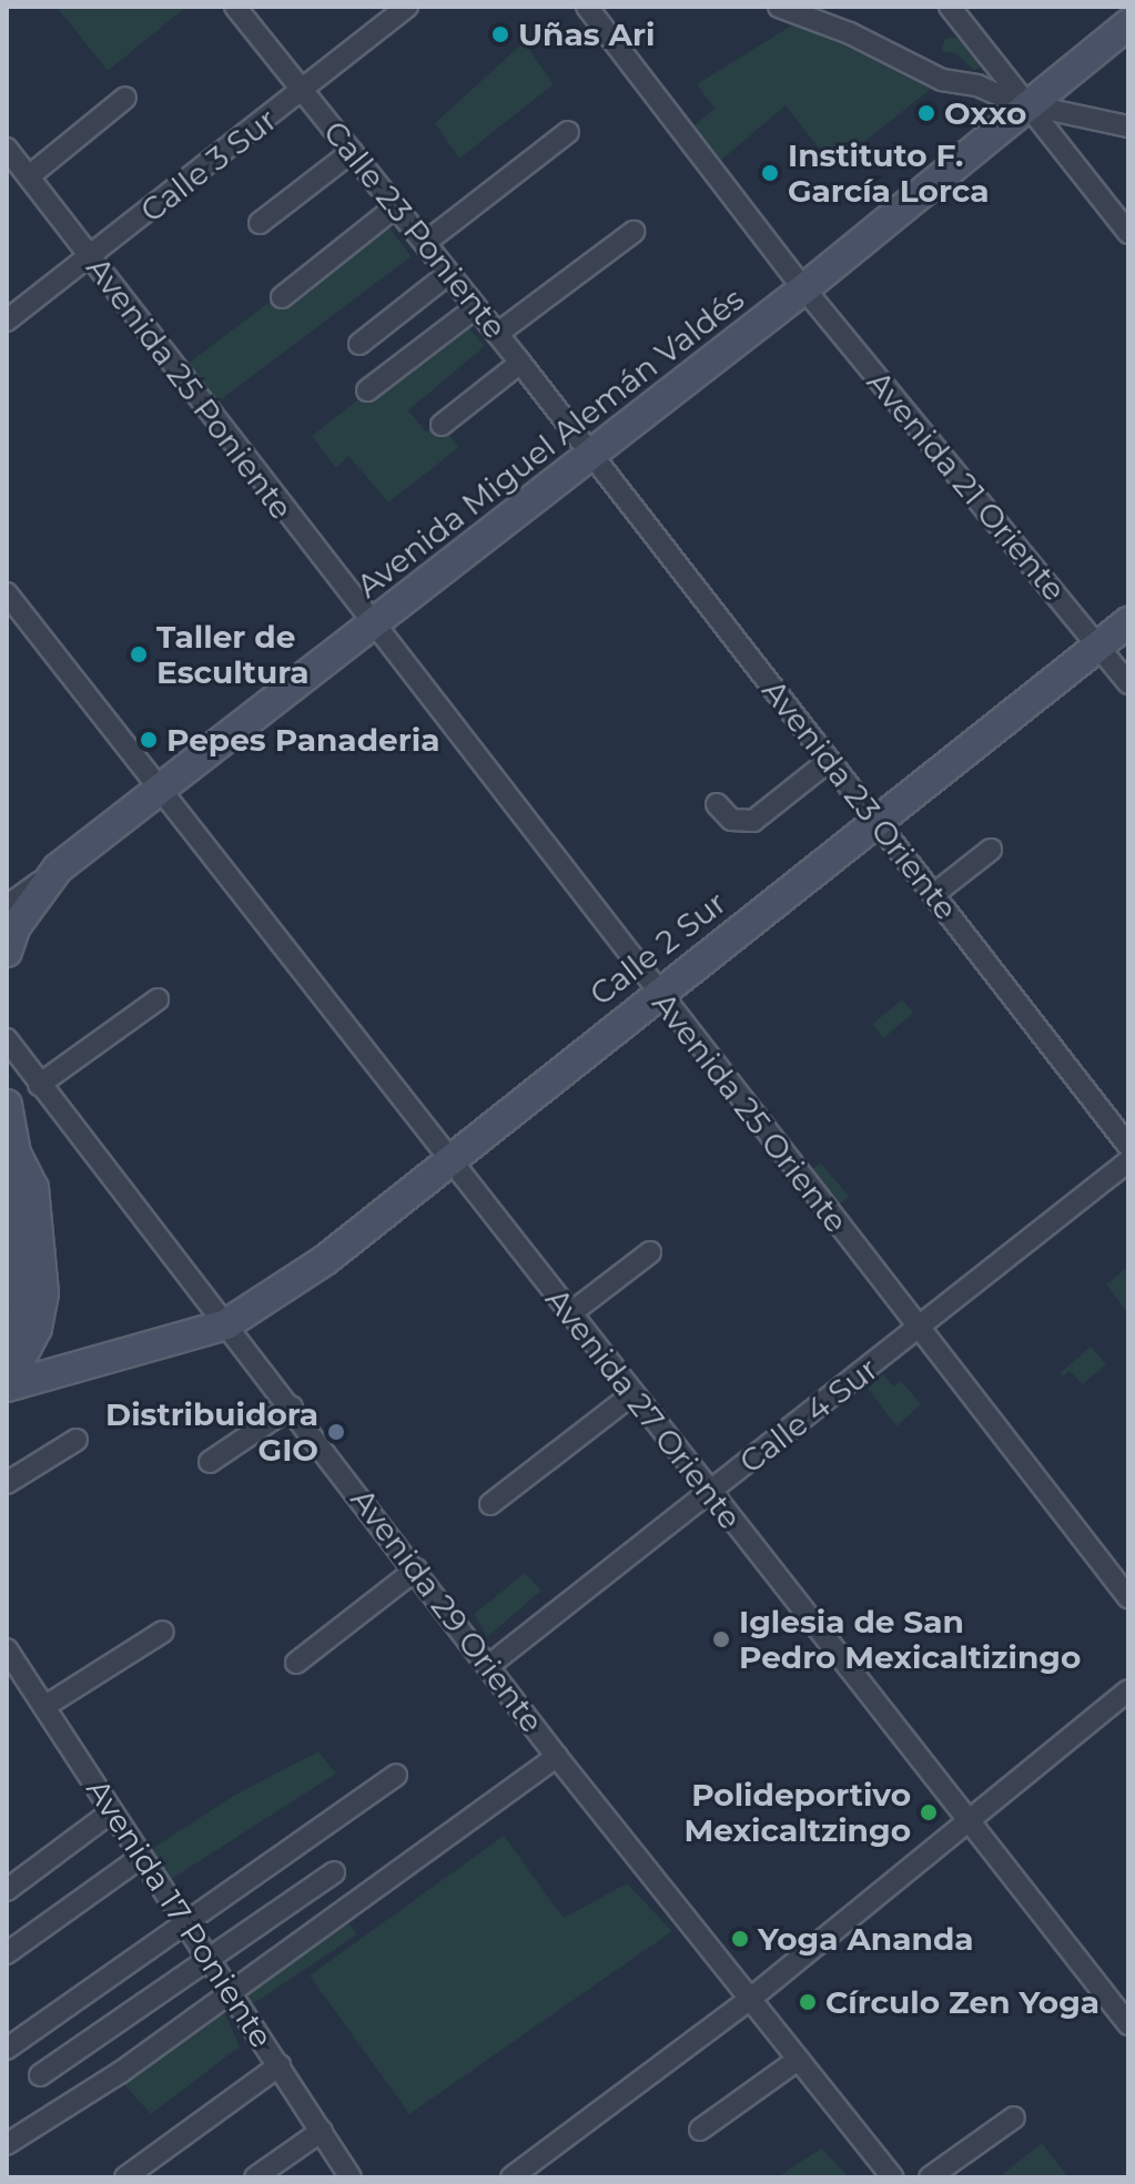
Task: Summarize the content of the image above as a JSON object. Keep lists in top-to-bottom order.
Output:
{
  "streets": {
    "main road": ["Avenida Miguel Alemán Valdés", "Calle 2 Sur"],
    "street": [
      "Calle 3 Sur",
      "Calle 23 Poniente",
      "Avenida 25 Poniente",
      "Avenida 21 Oriente",
      "Avenida 23 Oriente",
      "Avenida 25 Oriente",
      "Avenida 27 Oriente",
      "Calle 4 Sur",
      "Avenida 29 Oriente",
      "Avenida 17 Poniente"
    ]
  },
  "crossings": [
    ["Calle 3 Sur", "Calle 23 Poniente"],
    ["Calle 3 Sur", "Avenida 25 Poniente"],
    ["Calle 23 Poniente", "Avenida Miguel Alemán Valdés"],
    ["Calle 23 Poniente", "Avenida 23 Oriente"],
    ["Avenida 25 Poniente", "Avenida Miguel Alemán Valdés"],
    ["Avenida 25 Poniente", "Avenida 25 Oriente"],
    ["Avenida Miguel Alemán Valdés", "Avenida 21 Oriente"],
    ["Avenida Miguel Alemán Valdés", "Avenida 23 Oriente"],
    ["Avenida Miguel Alemán Valdés", "Avenida 25 Oriente"],
    ["Avenida Miguel Alemán Valdés", "Avenida 27 Oriente"],
    ["Avenida 21 Oriente", "Calle 2 Sur"],
    ["Avenida 23 Oriente", "Calle 2 Sur"],
    ["Calle 2 Sur", "Avenida 25 Oriente"],
    ["Calle 2 Sur", "Avenida 27 Oriente"],
    ["Calle 2 Sur", "Avenida 29 Oriente"],
    ["Avenida 25 Oriente", "Calle 4 Sur"],
    ["Avenida 27 Oriente", "Calle 4 Sur"],
    ["Calle 4 Sur", "Avenida 29 Oriente"]
  ],
  "places": [
    "Uñas Ari",
    "Oxxo",
    "Instituto F. García Lorca",
    "Taller de Escultura",
    "Pepes Panaderia",
    "Distribuidora GIO",
    "Iglesia de San Pedro Mexicaltizingo",
    "Polideportivo Mexicaltzingo",
    "Yoga Ananda",
    "Círculo Zen Yoga"
  ]
}
